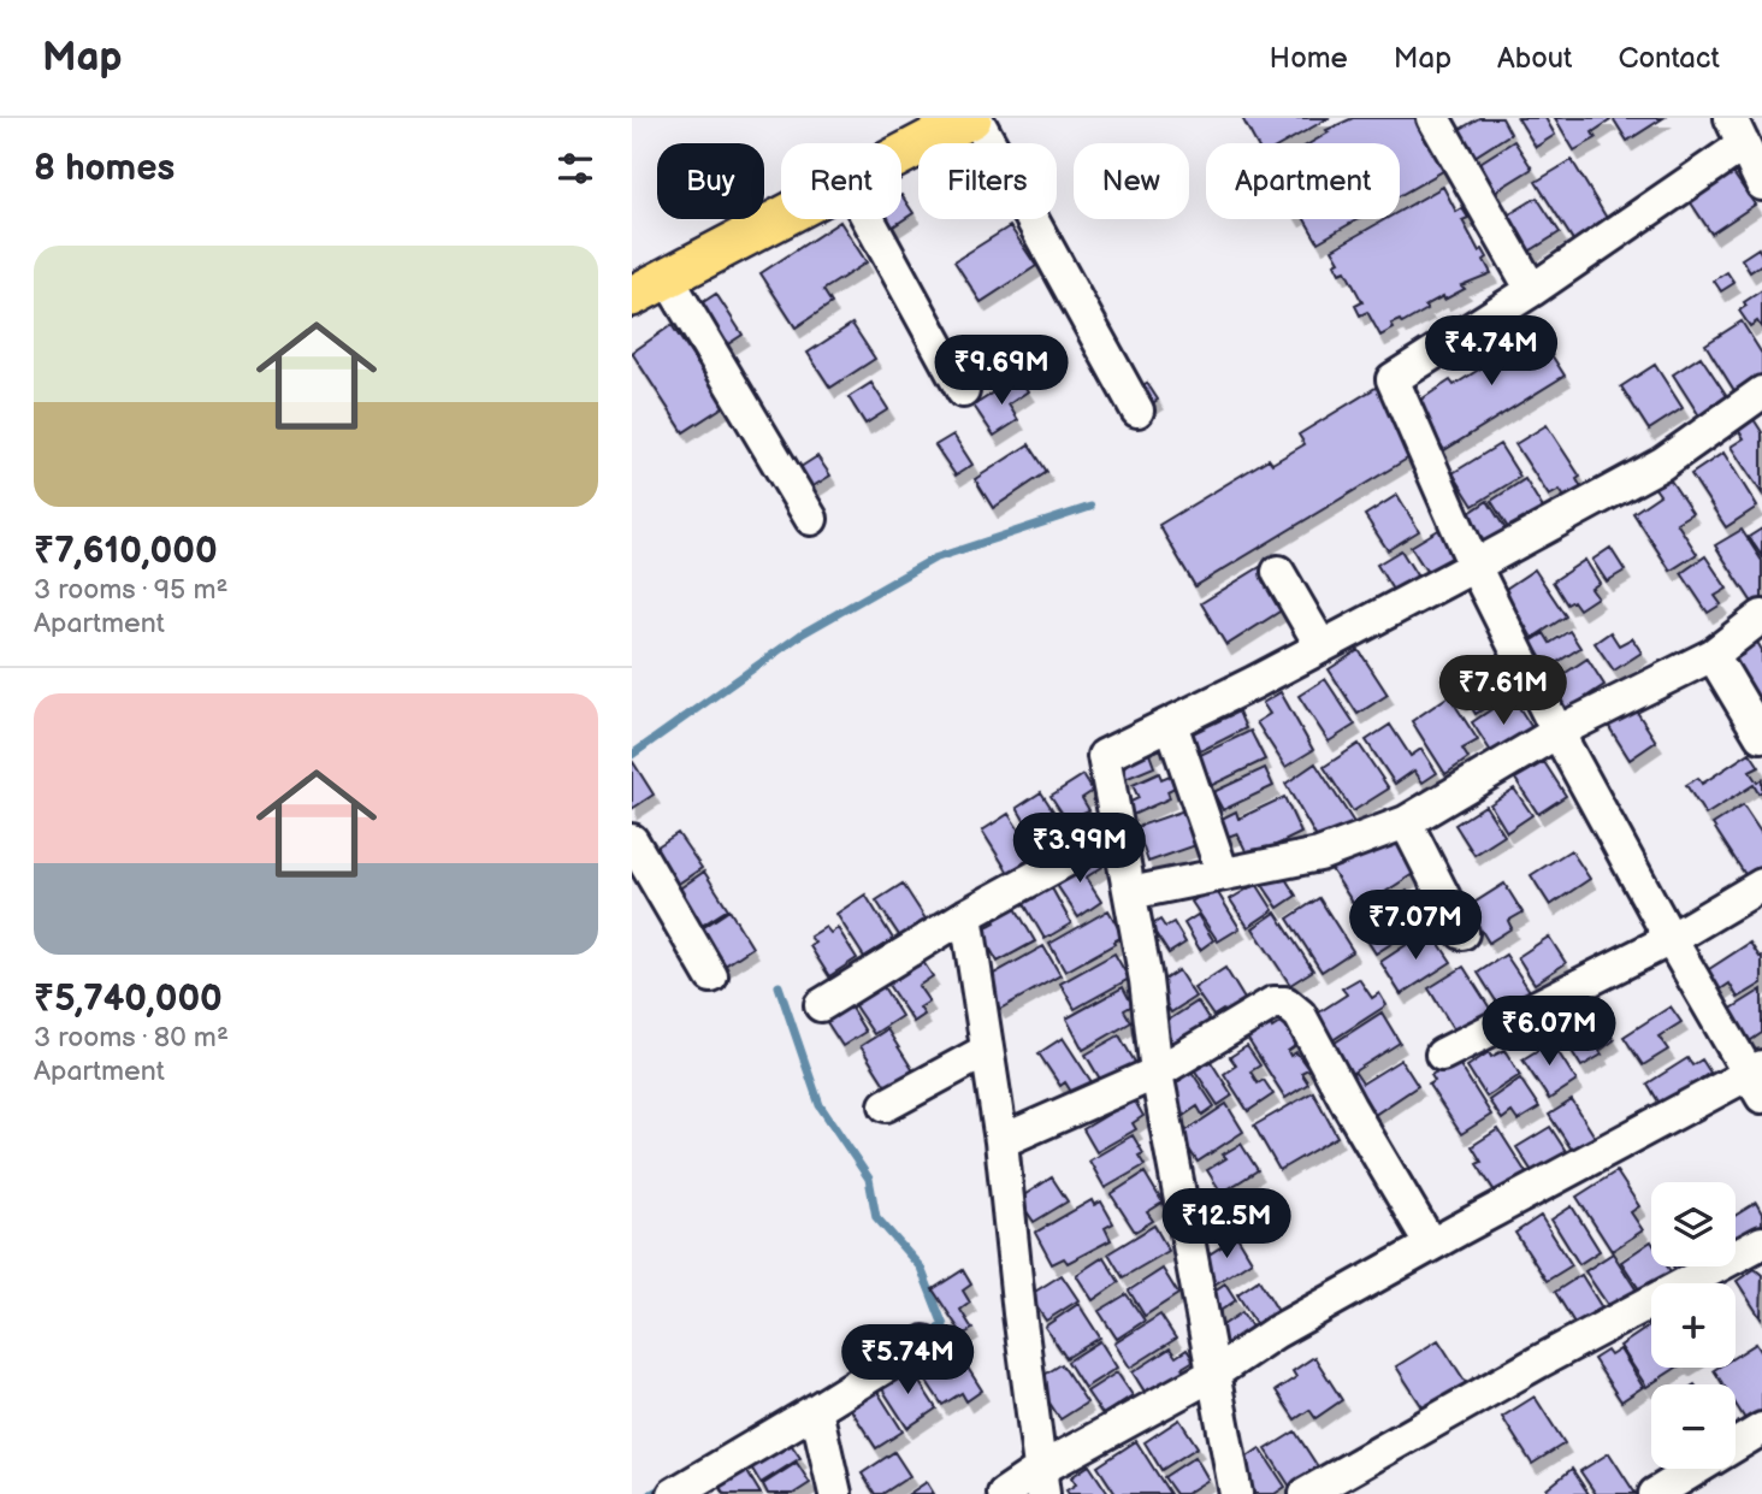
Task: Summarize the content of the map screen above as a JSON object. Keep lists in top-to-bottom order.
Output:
{
  "page": {
    "header": "Map",
    "nav": [
      "Home",
      "Map",
      "About",
      "Contact"
    ],
    "heading": "8 homes",
    "chip": [
      "Buy",
      "Rent",
      "Filters",
      "New",
      "Apartment"
    ],
    "list": [
      {
        "name": "₹7,610,000",
        "note": "3 rooms · 95 m² · Apartment"
      },
      {
        "name": "₹5,740,000",
        "note": "3 rooms · 80 m² · Apartment"
      }
    ],
    "price": [
      "₹4.74M",
      "₹9.69M",
      "₹7.61M",
      "₹3.99M",
      "₹7.07M",
      "₹6.07M",
      "₹12.5M",
      "₹5.74M"
    ],
    "map_buttons": ["+", "−"]
  }
}
